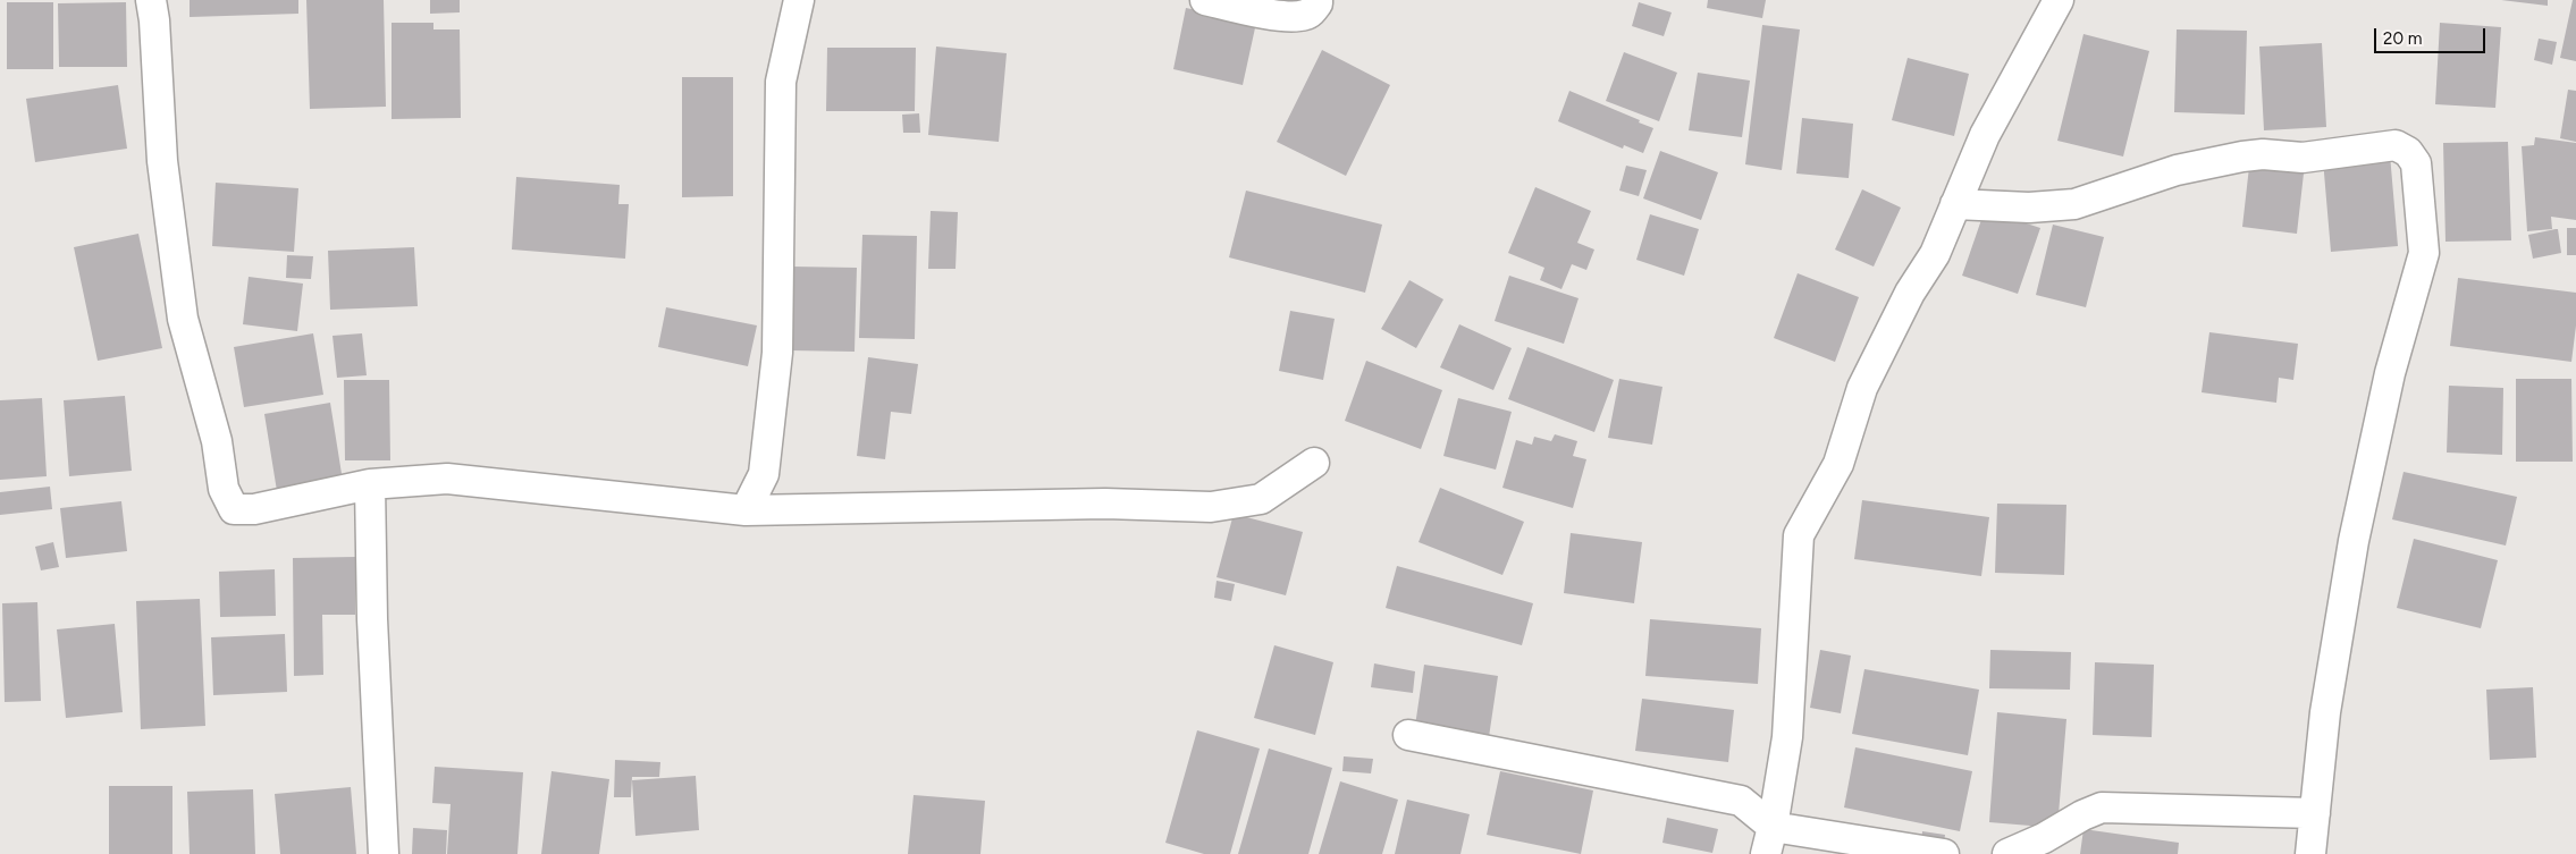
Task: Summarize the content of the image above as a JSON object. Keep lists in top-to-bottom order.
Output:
{
  "scale_bar": "20 m"
}
